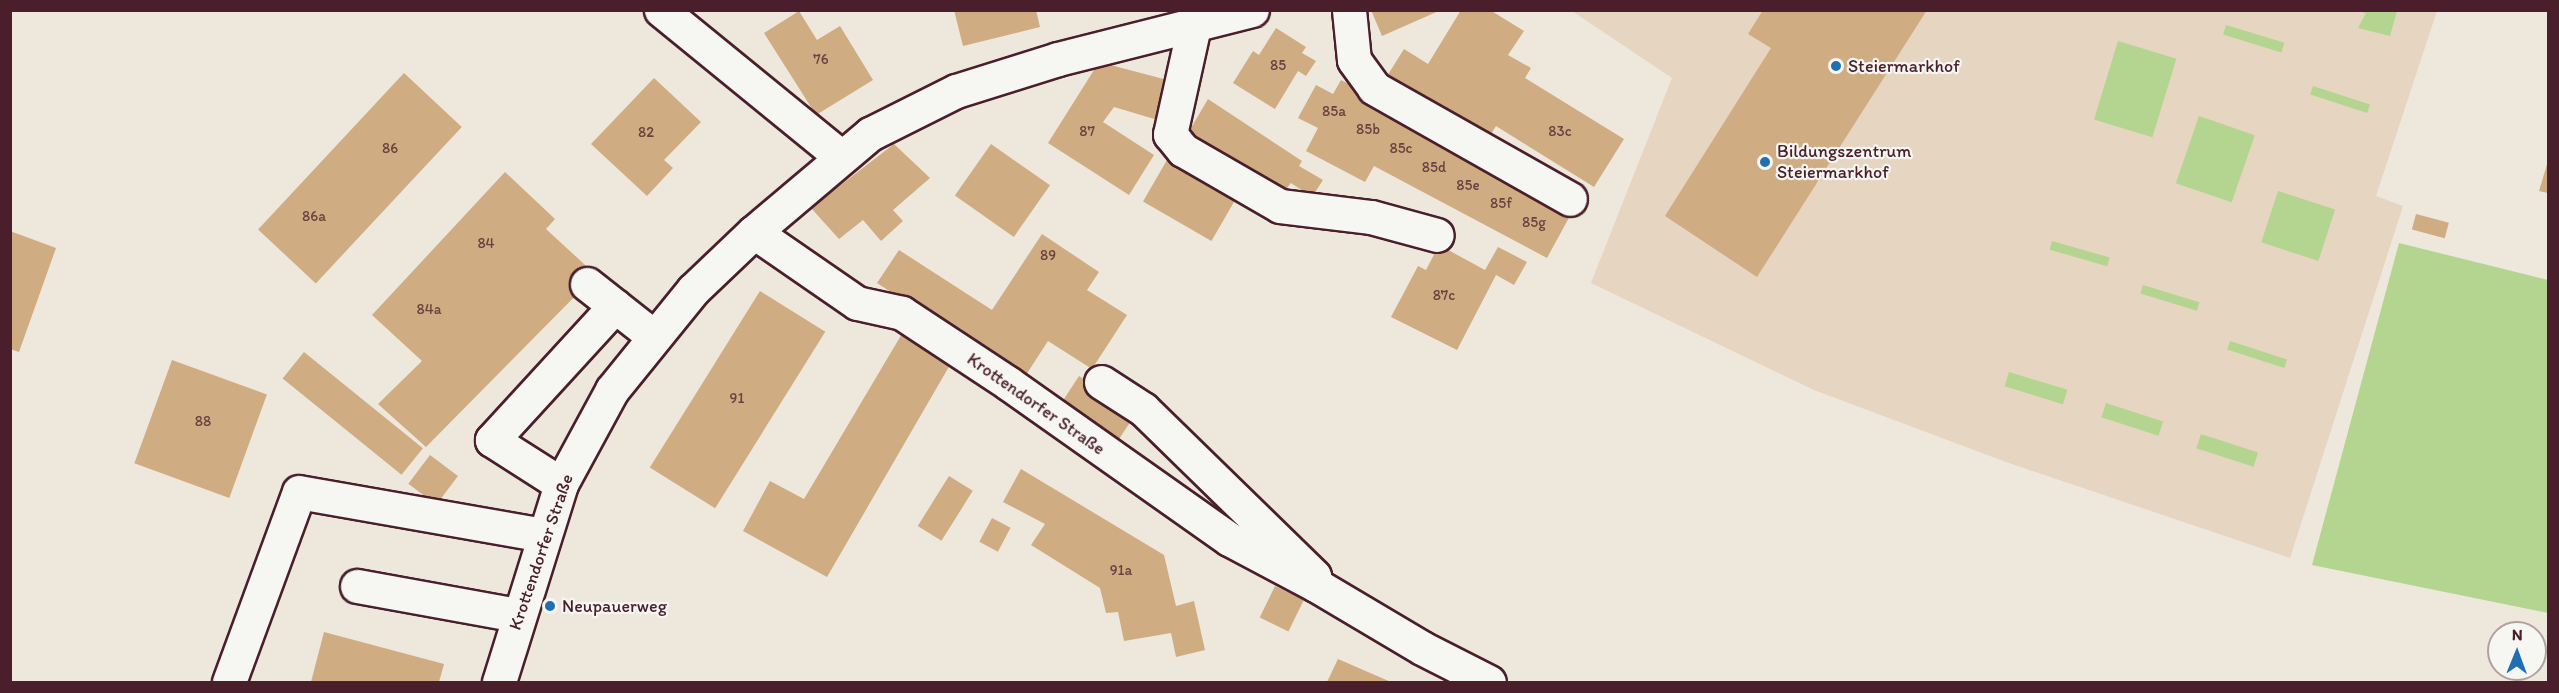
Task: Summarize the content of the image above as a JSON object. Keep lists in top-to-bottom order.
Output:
{
  "streets": {
    "street": ["Krottendorfer Straße"]
  },
  "places": ["Steiermarkhof", "Bildungszentrum Steiermarkhof", "Neupauerweg"],
  "house_numbers": [
    "76",
    "85",
    "85a",
    "85b",
    "87",
    "83c",
    "82",
    "86",
    "85c",
    "85d",
    "85e",
    "85f",
    "86a",
    "85g",
    "84",
    "89",
    "87c",
    "84a",
    "91",
    "88",
    "91a"
  ],
  "north": "top"
}
